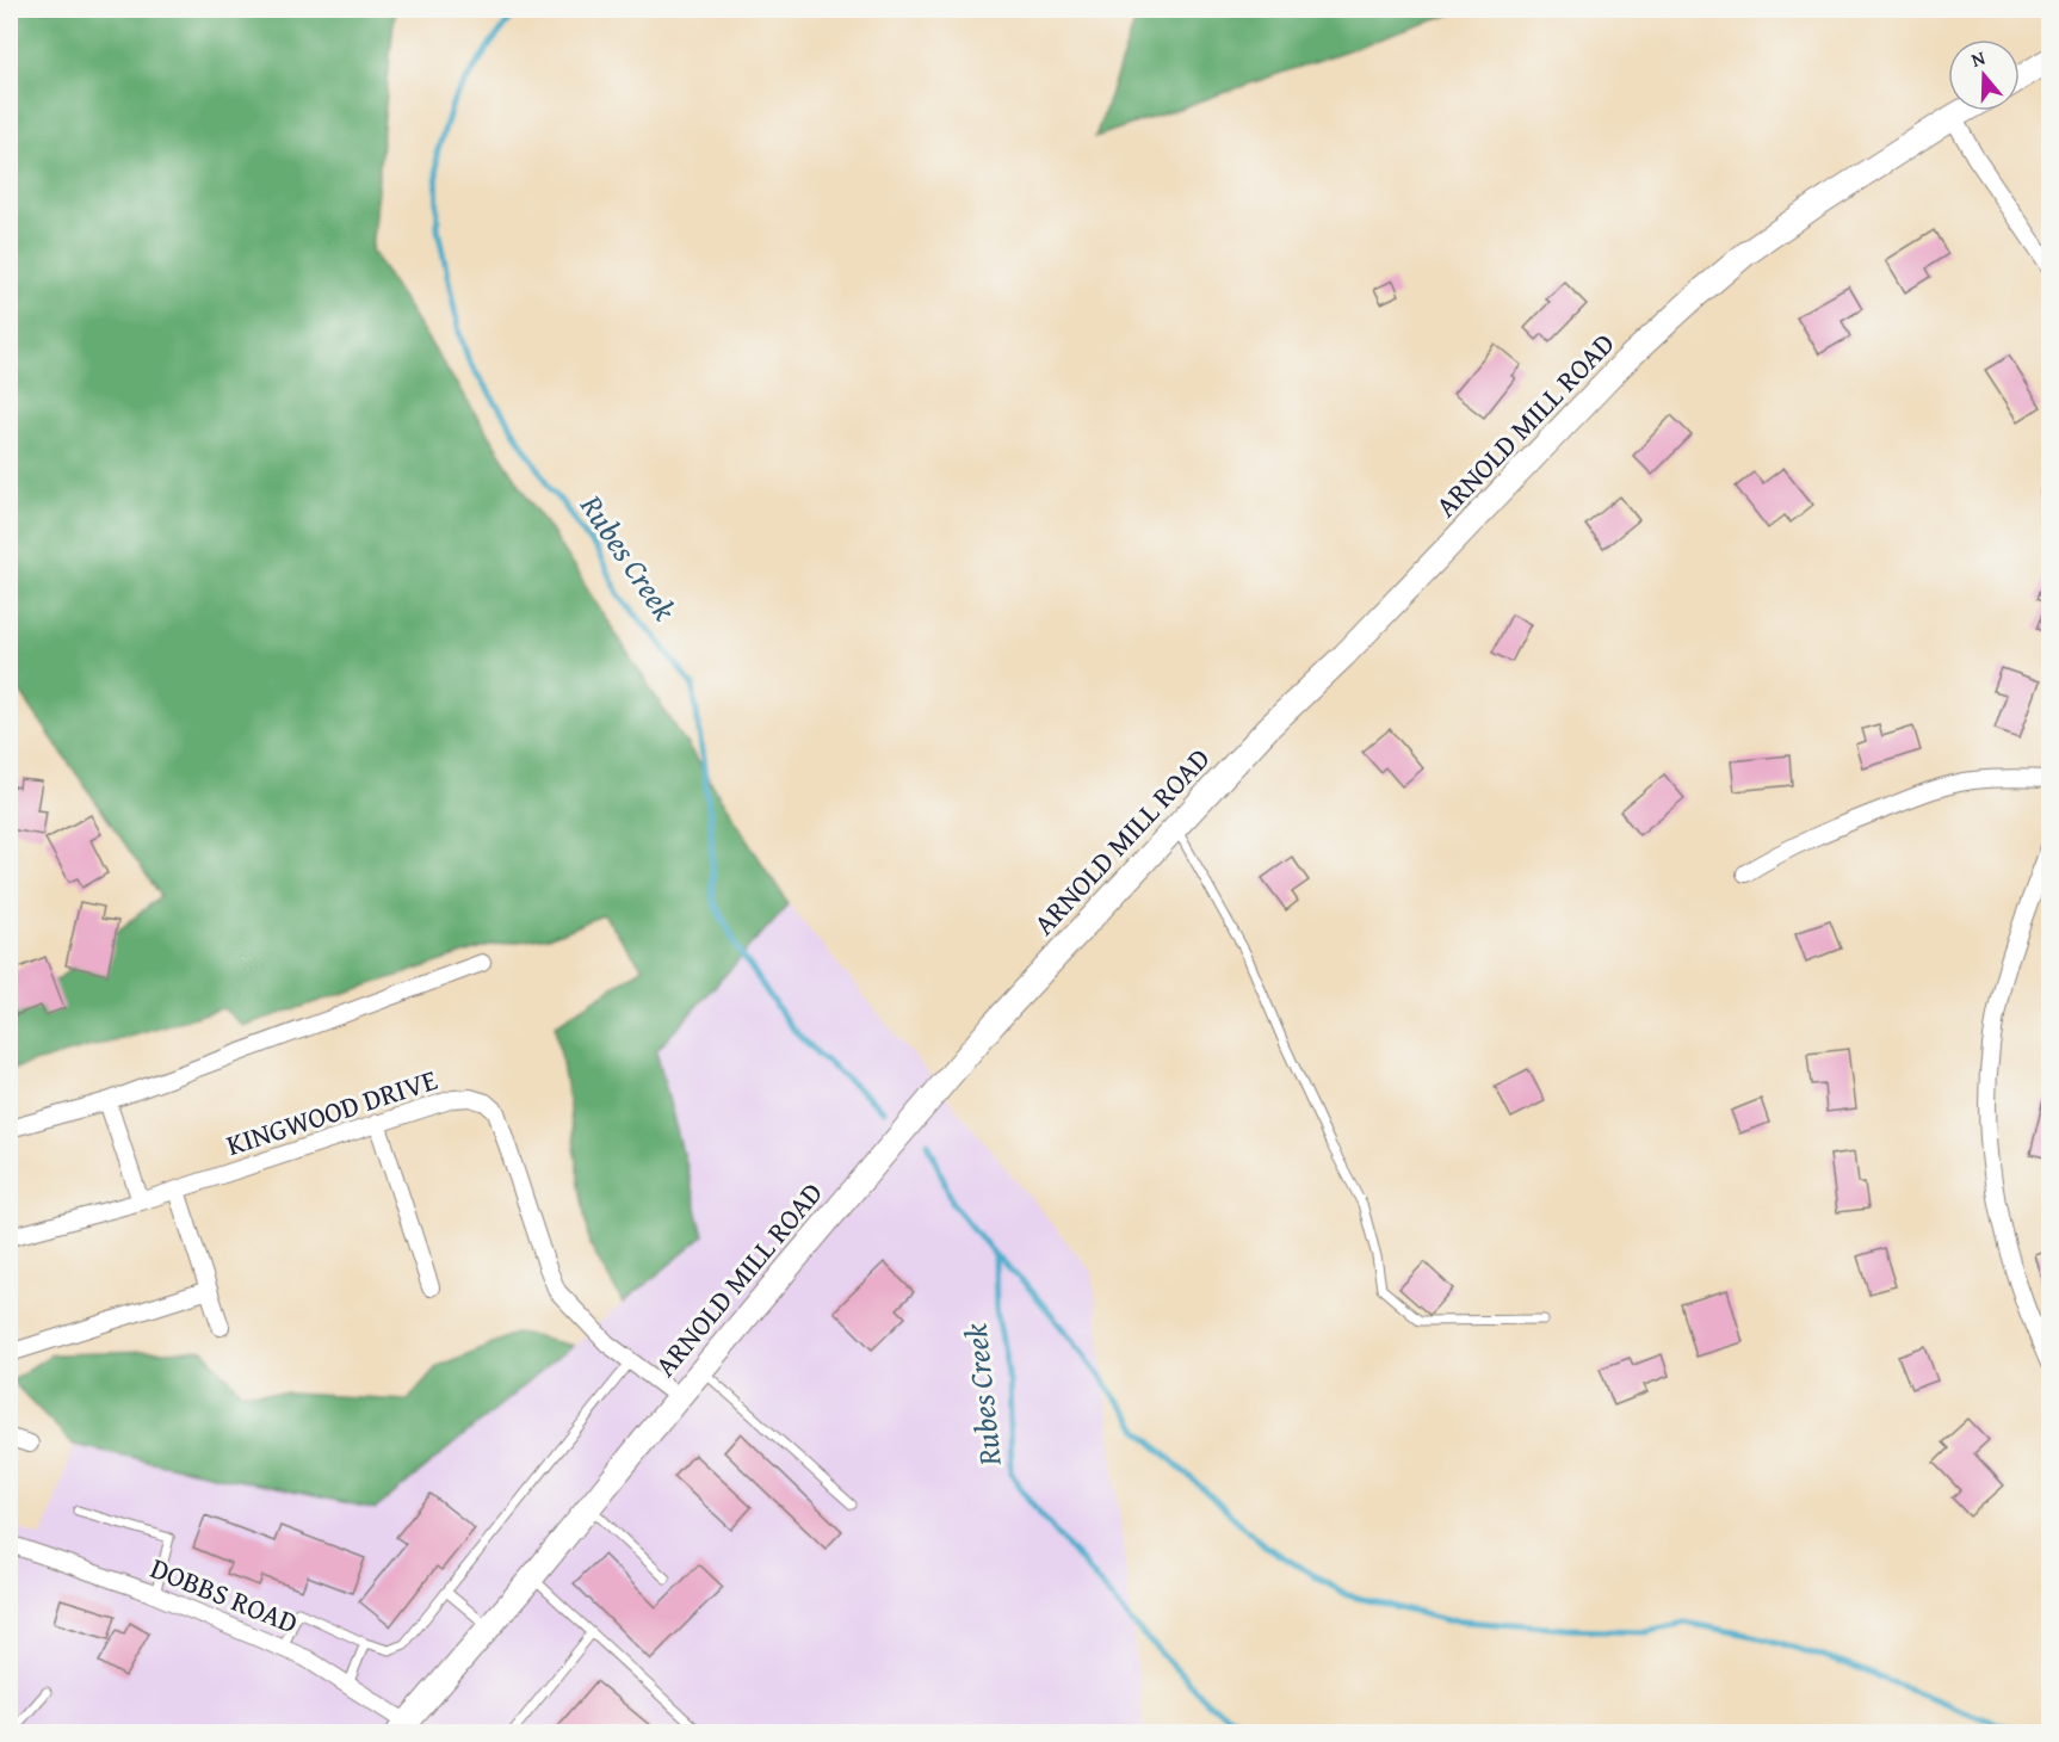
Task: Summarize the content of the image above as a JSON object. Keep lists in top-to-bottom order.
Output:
{
  "streets": {
    "main road": ["ARNOLD MILL ROAD"],
    "street": ["KINGWOOD DRIVE", "DOBBS ROAD"]
  },
  "crossings": [
    ["ARNOLD MILL ROAD", "KINGWOOD DRIVE"],
    ["ARNOLD MILL ROAD", "DOBBS ROAD"]
  ],
  "water": ["Rubes Creek"],
  "north": "top"
}
